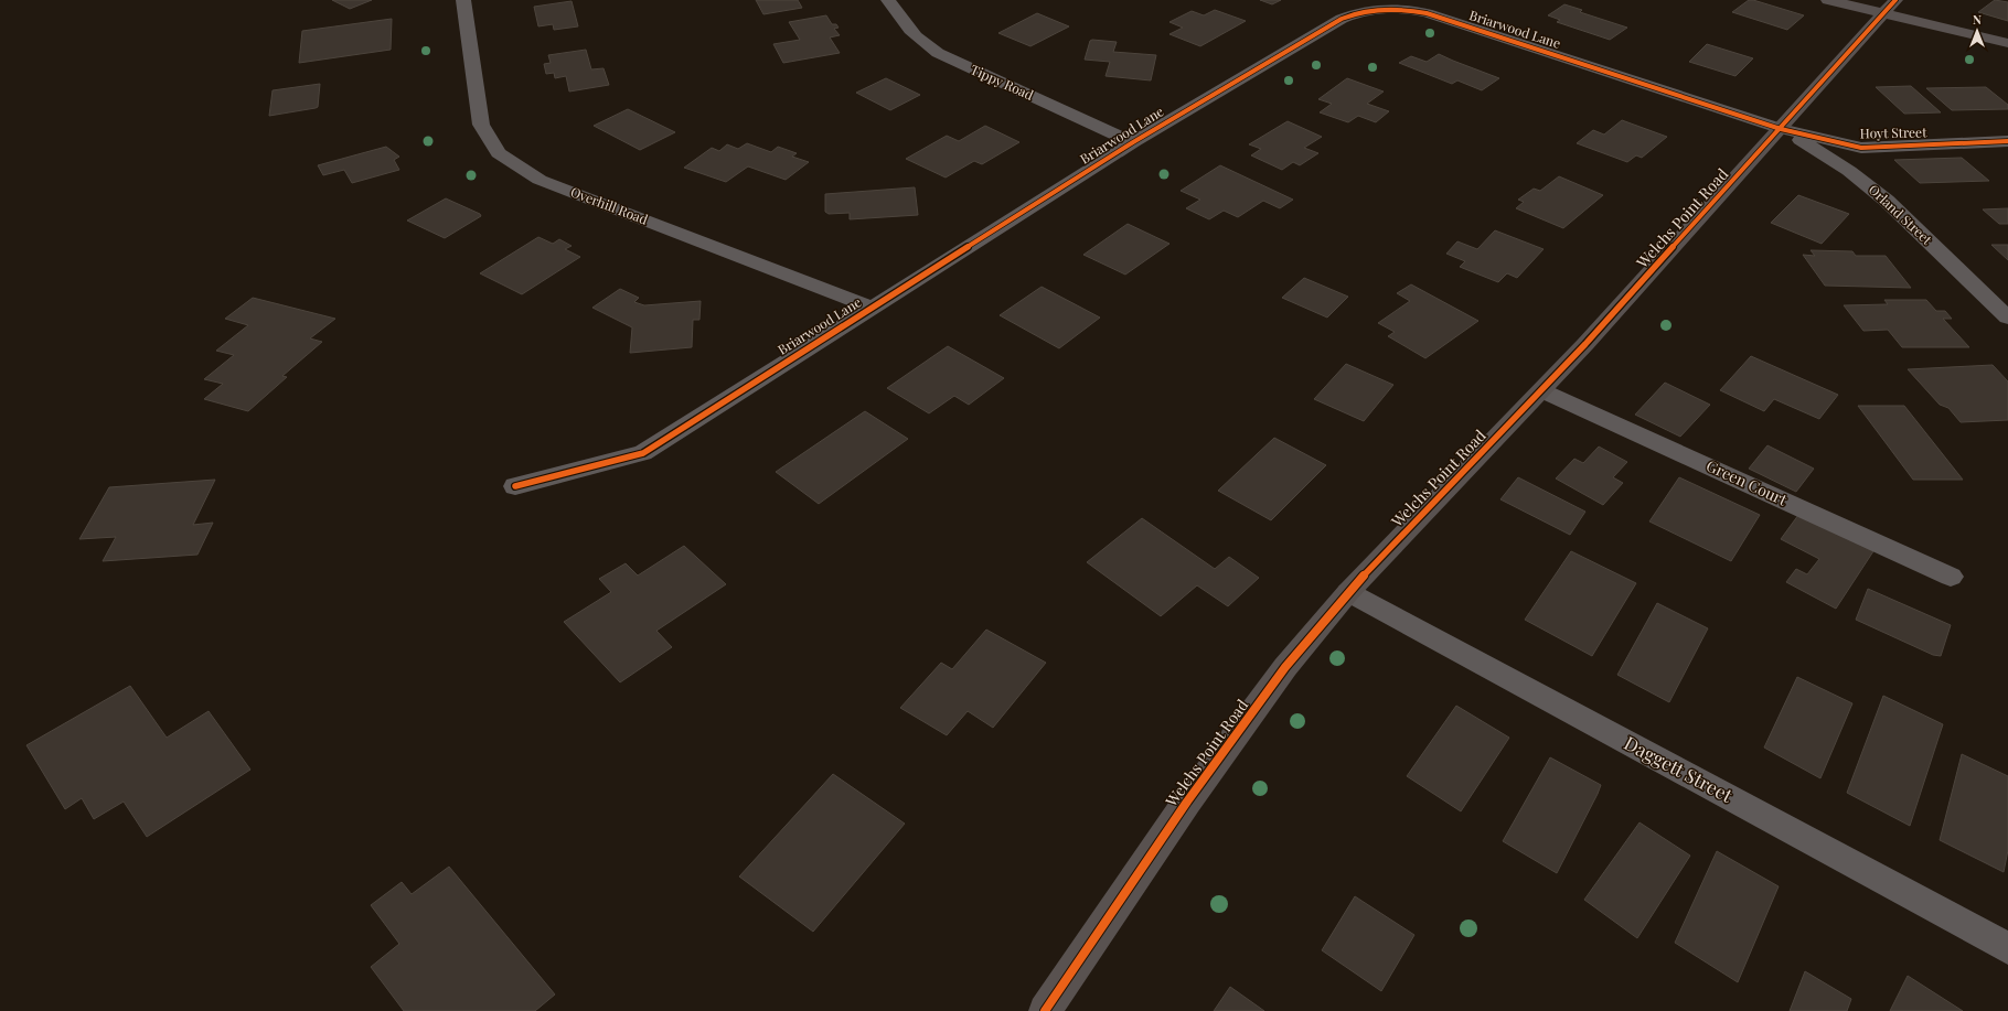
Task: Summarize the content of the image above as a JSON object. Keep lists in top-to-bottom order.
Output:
{
  "streets": {
    "street": [
      "Briarwood Lane",
      "Tippy Road",
      "Hoyt Street",
      "Overhill Road",
      "Orland Street",
      "Welchs Point Road",
      "Green Court",
      "Daggett Street"
    ]
  },
  "crossings": [
    ["Briarwood Lane", "Tippy Road"],
    ["Briarwood Lane", "Hoyt Street"],
    ["Briarwood Lane", "Overhill Road"],
    ["Briarwood Lane", "Orland Street"],
    ["Briarwood Lane", "Welchs Point Road"],
    ["Hoyt Street", "Orland Street"],
    ["Hoyt Street", "Welchs Point Road"],
    ["Orland Street", "Welchs Point Road"],
    ["Welchs Point Road", "Green Court"],
    ["Welchs Point Road", "Daggett Street"]
  ],
  "north": "top"
}
